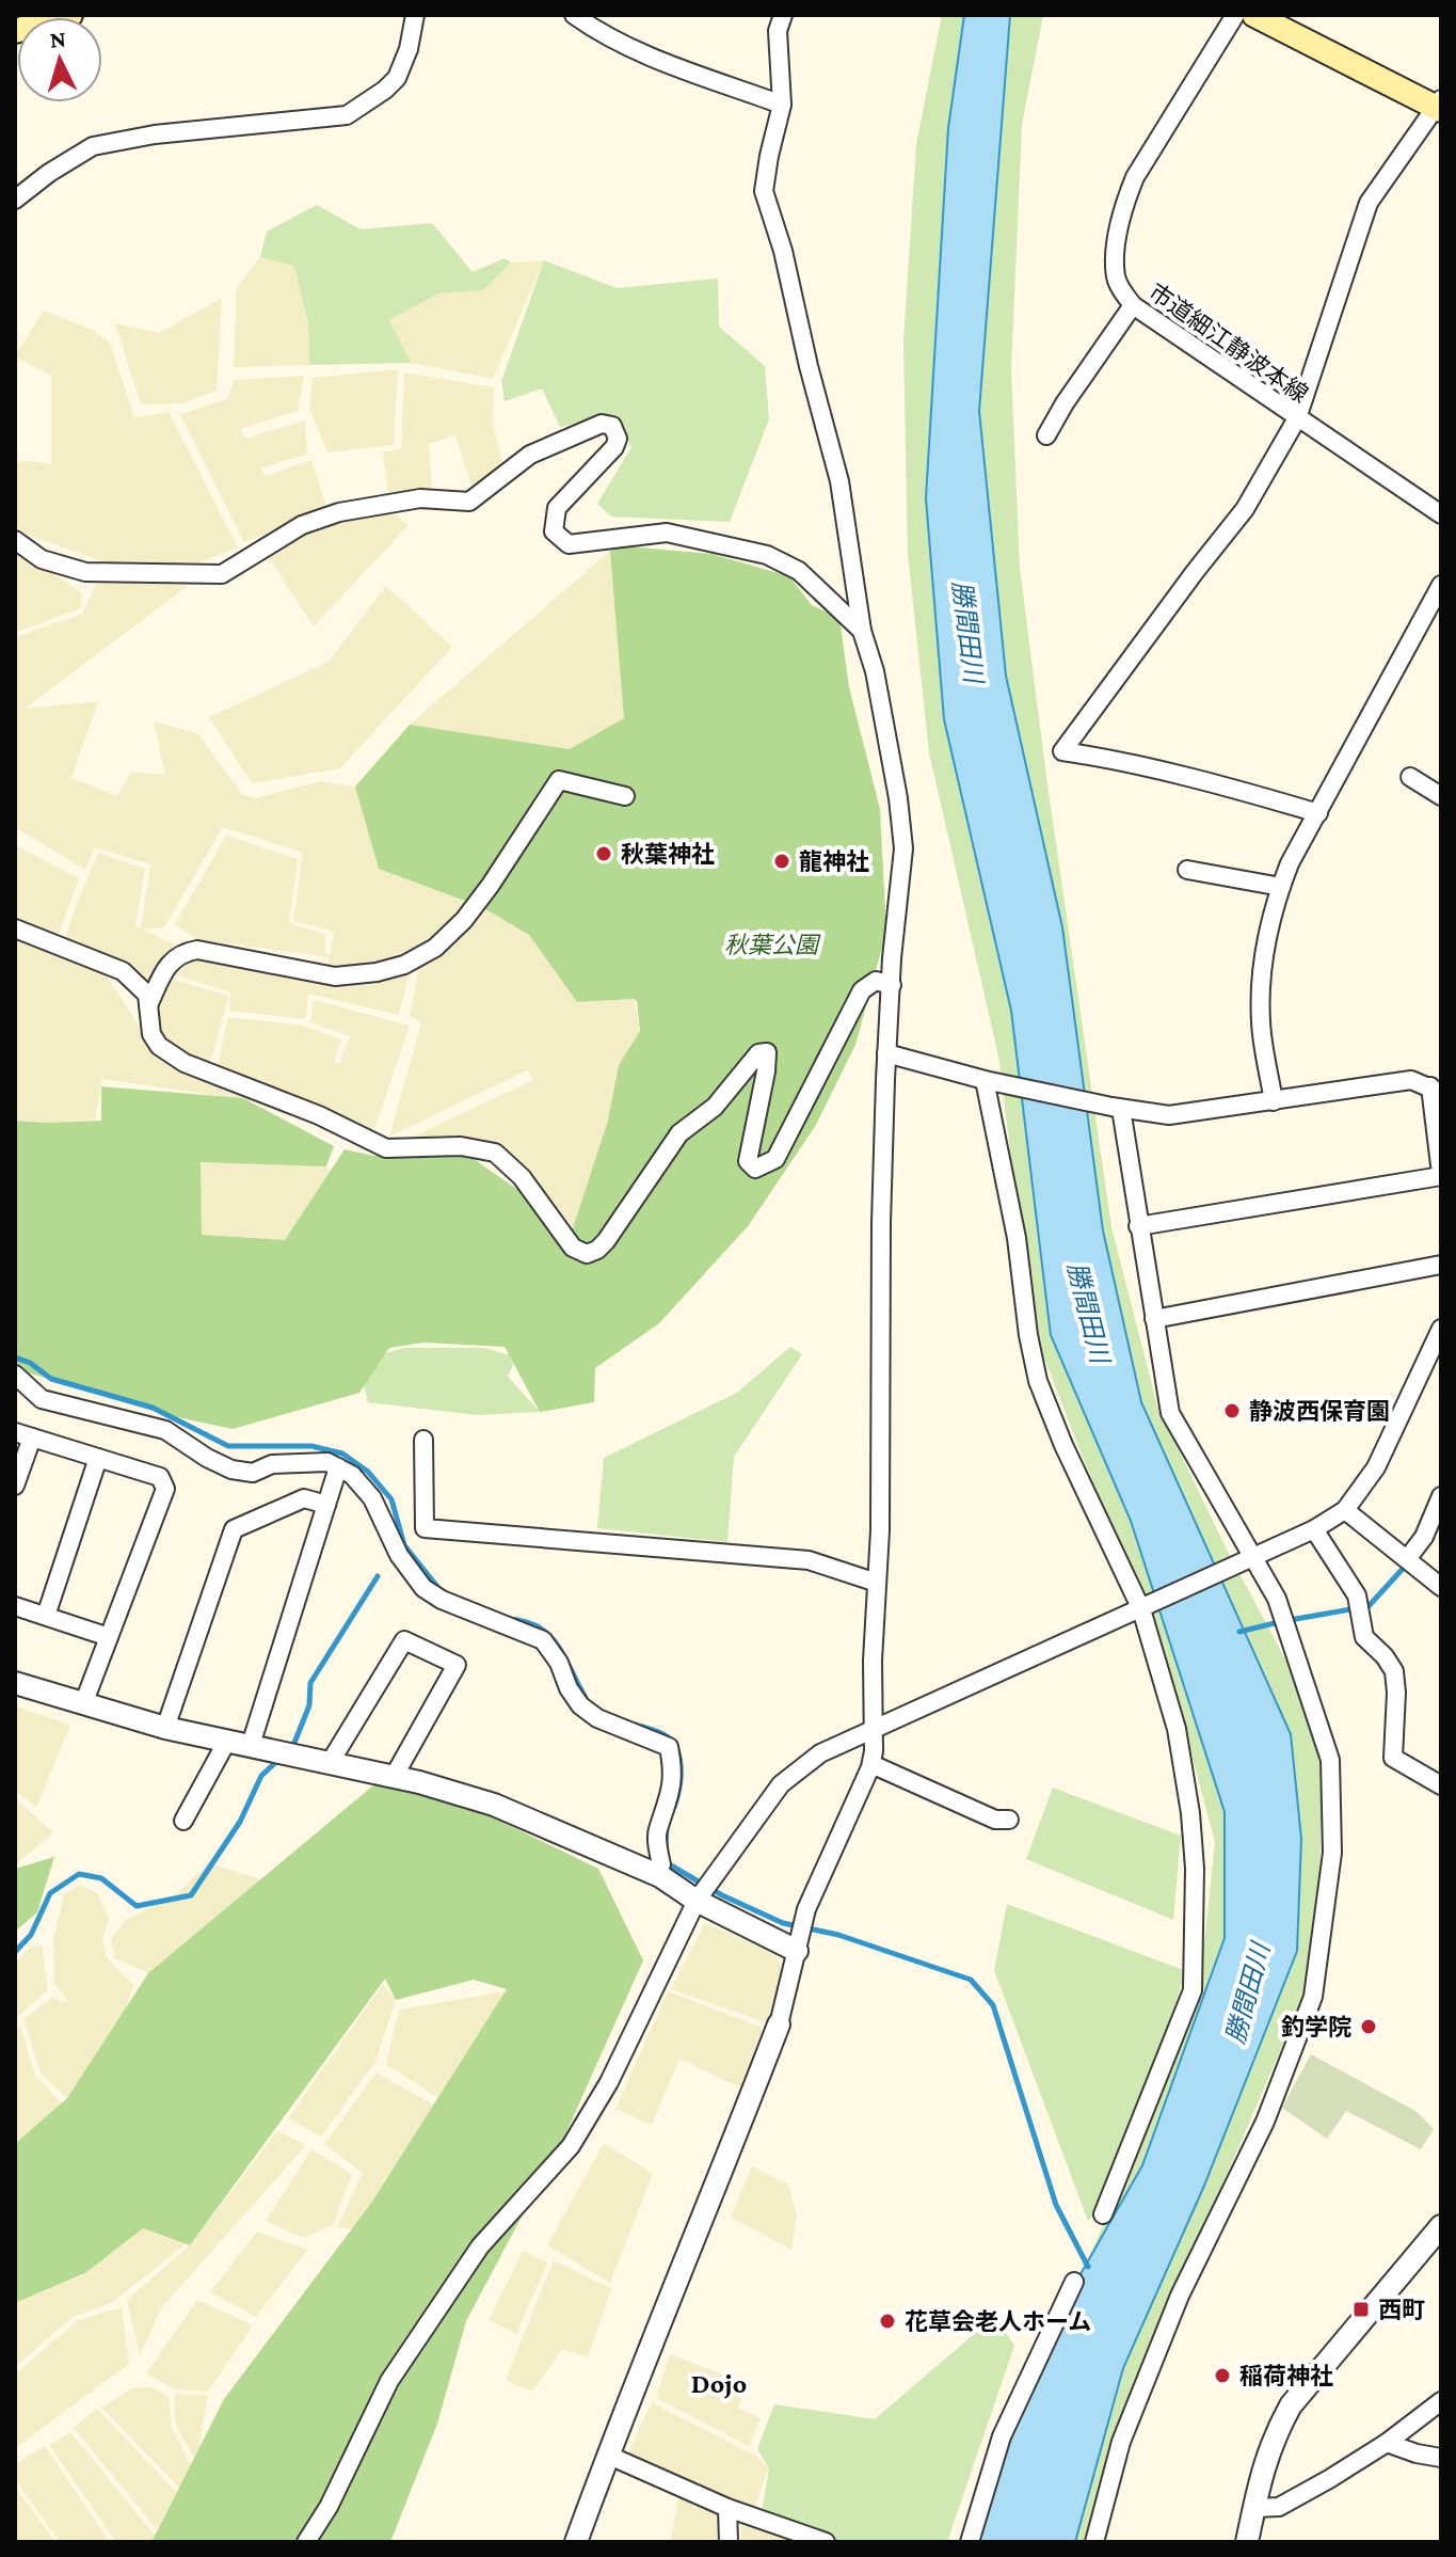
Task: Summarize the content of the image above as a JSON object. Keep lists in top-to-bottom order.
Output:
{
  "streets": {
    "street": ["市道細江静波本線"]
  },
  "districts": ["Dojo"],
  "water": ["勝間田川"],
  "parks": ["秋葉公園"],
  "places": {
    "other": [
      "秋葉神社",
      "龍神社",
      "静波西保育園",
      "釣学院",
      "花草会老人ホーム",
      "稲荷神社"
    ],
    "transit": ["西町"]
  },
  "north": "top"
}
